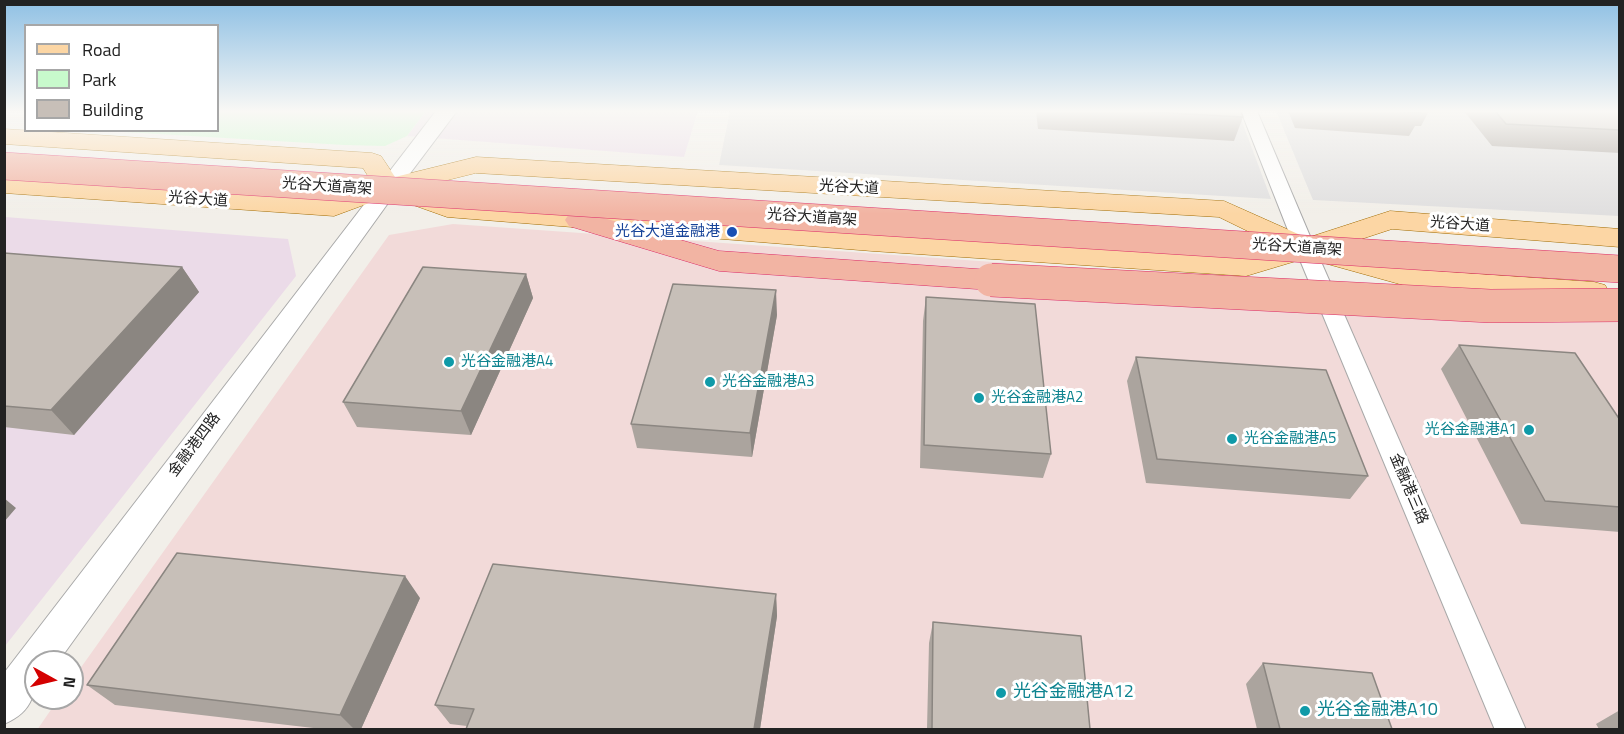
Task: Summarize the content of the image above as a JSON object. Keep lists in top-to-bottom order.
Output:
{
  "streets": {
    "highway": ["光谷大道高架"],
    "main road": ["光谷大道"],
    "street": ["金融港四路", "金融港三路"]
  },
  "crossings": [
    ["光谷大道", "金融港四路"],
    ["光谷大道", "金融港三路"]
  ],
  "places": [
    "光谷大道金融港",
    "光谷金融港A4",
    "光谷金融港A3",
    "光谷金融港A2",
    "光谷金融港A1",
    "光谷金融港A5",
    "光谷金融港A12",
    "光谷金融港A10"
  ],
  "legend": ["Road", "Park", "Building"],
  "north": "right"
}
